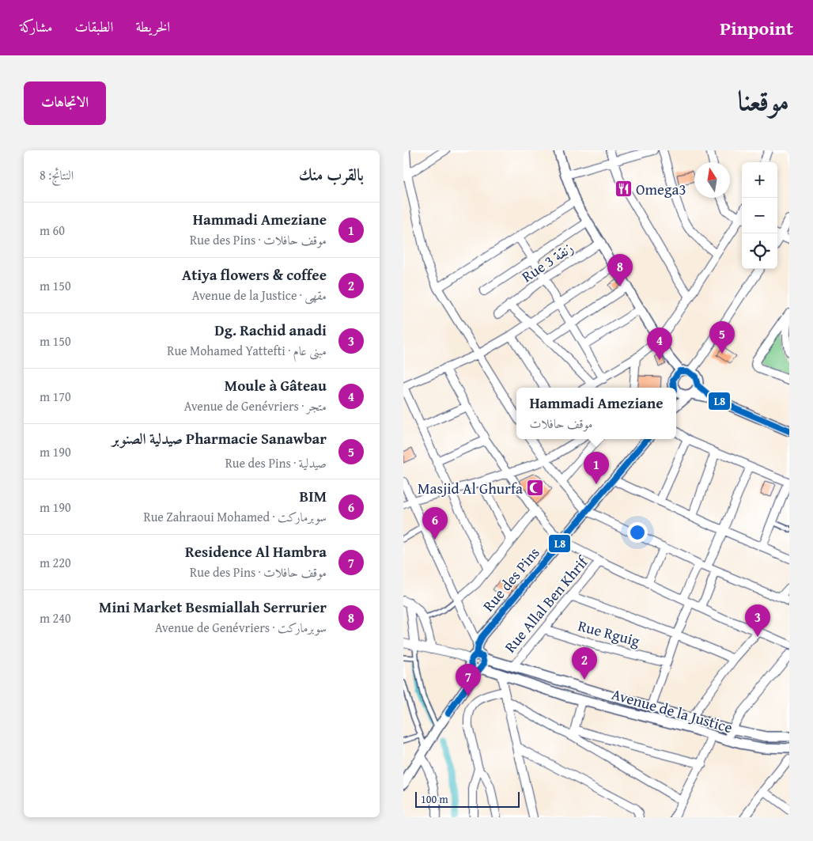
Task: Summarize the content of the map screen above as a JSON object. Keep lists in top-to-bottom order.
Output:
{
  "streets": {
    "street": [
      "Rue 3 زنقة",
      "Rue des Pins",
      "Rue Allal Ben Khrif",
      "Rue Rguig",
      "Avenue de la Justice"
    ]
  },
  "crossings": [
    ["Rue des Pins", "Avenue de la Justice"],
    ["Rue Allal Ben Khrif", "Rue Rguig"],
    ["Rue Allal Ben Khrif", "Avenue de la Justice"]
  ],
  "places": {
    "restaurant": ["Omega3"],
    "mosque": ["Masjid Al Ghurfa"]
  },
  "lines": ["transit line L8"],
  "scale_bar": "100 m",
  "north": "top",
  "page": {
    "header": "Pinpoint",
    "nav": ["الخريطة", "الطبقات", "مشاركة"],
    "title": "موقعنا",
    "buttons": "الاتجاهات",
    "heading": ["بالقرب منك", "النتائج: 8"],
    "map_buttons": ["+", "−"],
    "list": [
      {
        "mark": "1",
        "name": "Hammadi Ameziane",
        "note": "موقف حافلات · Rue des Pins",
        "value": "60 m"
      },
      {
        "mark": "2",
        "name": "Atiya flowers & coffee",
        "note": "مقهى · Avenue de la Justice",
        "value": "150 m"
      },
      {
        "mark": "3",
        "name": "Dg. Rachid anadi",
        "note": "مبنى عام · Rue Mohamed Yattefti",
        "value": "150 m"
      },
      {
        "mark": "4",
        "name": "Moule à Gâteau",
        "note": "متجر · Avenue de Genévriers",
        "value": "170 m"
      },
      {
        "mark": "5",
        "name": "Pharmacie Sanawbar صيدلية الصنوبر",
        "note": "صيدلية · Rue des Pins",
        "value": "190 m"
      },
      {
        "mark": "6",
        "name": "BIM",
        "note": "سوبرماركت · Rue Zahraoui Mohamed",
        "value": "190 m"
      },
      {
        "mark": "7",
        "name": "Residence Al Hambra",
        "note": "موقف حافلات · Rue des Pins",
        "value": "220 m"
      },
      {
        "mark": "8",
        "name": "Mini Market Besmiallah Serrurier",
        "note": "سوبرماركت · Avenue de Genévriers",
        "value": "240 m"
      }
    ],
    "pins": [
      "8",
      "5",
      "4",
      "1",
      "6",
      "3",
      "2",
      "7"
    ],
    "popup": ["Hammadi Ameziane", "موقف حافلات"],
    "scale": "100 m"
  }
}
